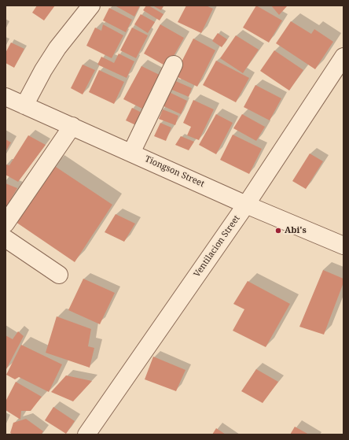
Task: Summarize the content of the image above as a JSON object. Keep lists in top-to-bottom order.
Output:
{
  "streets": {
    "street": ["Tiongson Street", "Ventilacion Street"]
  },
  "crossings": [
    ["Tiongson Street", "Ventilacion Street"]
  ],
  "places": ["Abi's"]
}
